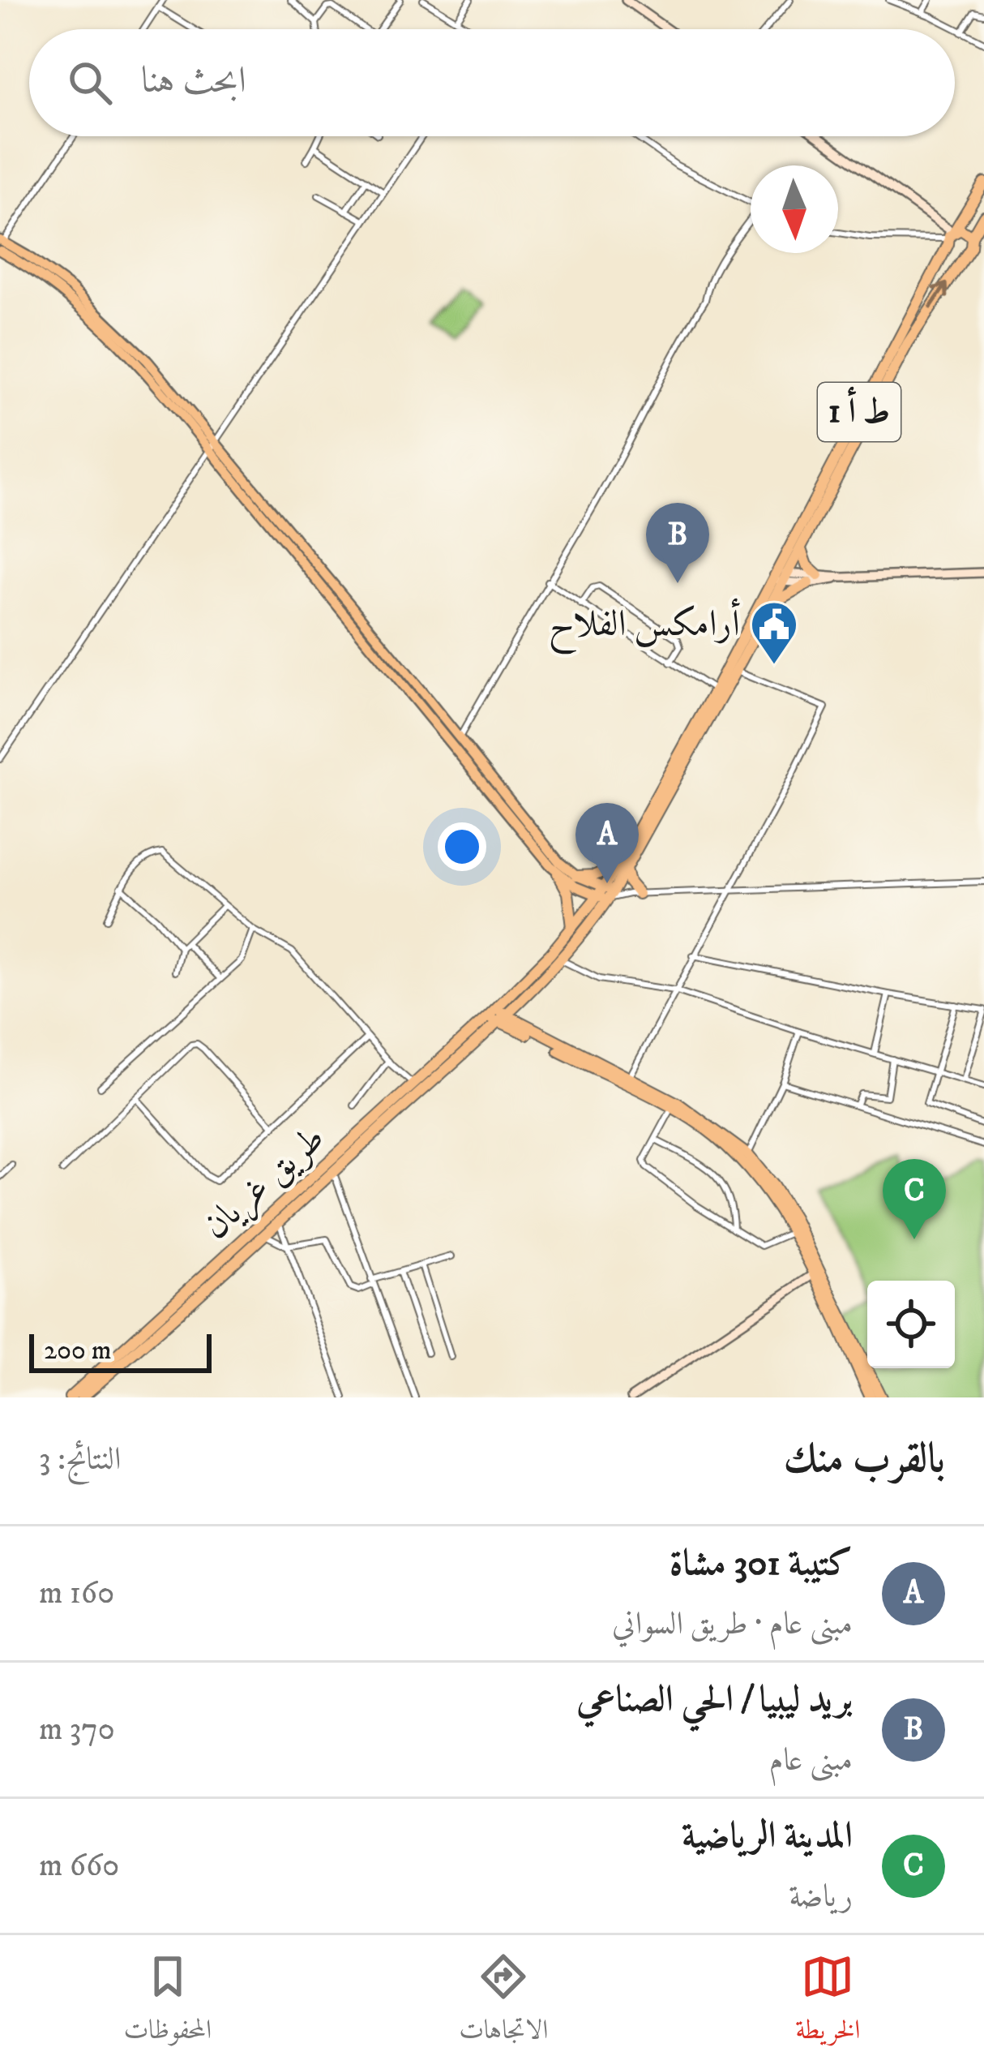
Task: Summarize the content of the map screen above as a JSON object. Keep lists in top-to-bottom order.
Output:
{
  "streets": {
    "highway": ["ط أ 1", "طريق غريان"]
  },
  "crossings": [
    ["ط أ 1", "طريق غريان"]
  ],
  "places": {
    "public building": ["أرامكس الفلاح"]
  },
  "scale_bar": "200 m",
  "north": "bottom",
  "page": {
    "search": "ابحث هنا",
    "pins": ["B", "A", "C"],
    "scale": "200 m",
    "heading": ["بالقرب منك", "النتائج: 3"],
    "list": [
      {
        "mark": "A",
        "name": "كتيبة 301 مشاة",
        "note": "مبنى عام · طريق السواني",
        "value": "160 m"
      },
      {
        "mark": "B",
        "name": "بريد ليبيا / الحي الصناعي",
        "note": "مبنى عام",
        "value": "370 m"
      },
      {
        "mark": "C",
        "name": "المدينة الرياضية",
        "note": "رياضة",
        "value": "660 m"
      }
    ],
    "nav": ["الخريطة", "الاتجاهات", "المحفوظات"]
  }
}
